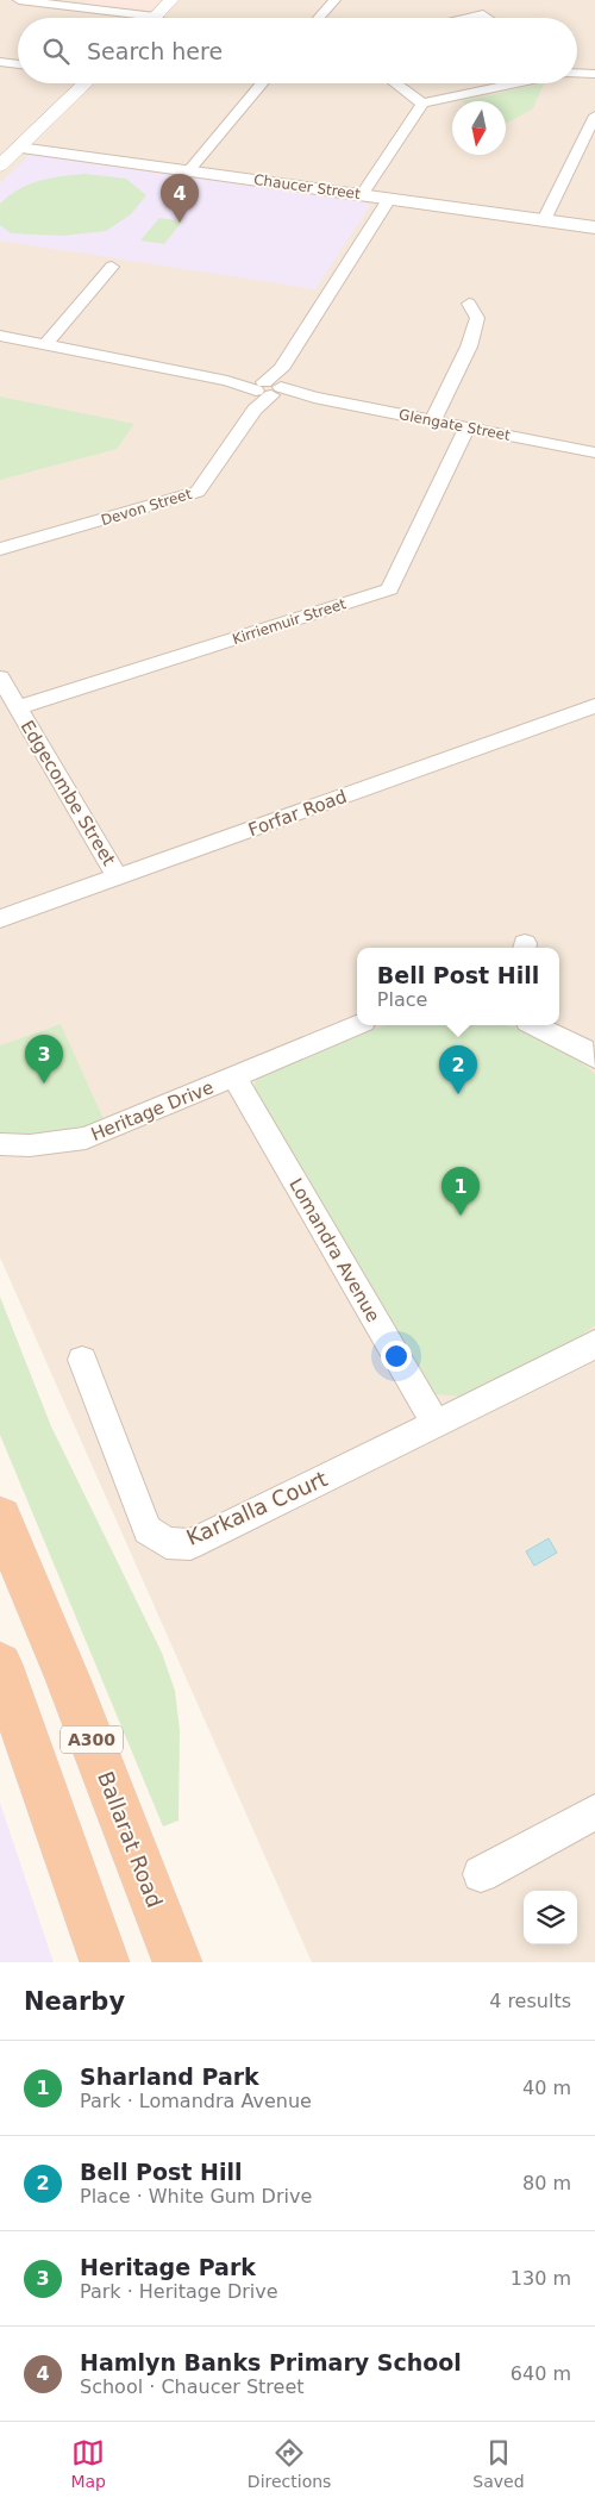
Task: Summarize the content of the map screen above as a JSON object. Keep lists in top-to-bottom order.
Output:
{
  "streets": {
    "highway": ["A300", "Ballarat Road"],
    "street": [
      "Chaucer Street",
      "Glengate Street",
      "Devon Street",
      "Kirriemuir Street",
      "Edgecombe Street",
      "Forfar Road",
      "Heritage Drive",
      "Lomandra Avenue",
      "Karkalla Court"
    ]
  },
  "crossings": [
    ["Chaucer Street", "Devon Street"],
    ["Glengate Street", "Devon Street"],
    ["Glengate Street", "Kirriemuir Street"],
    ["Kirriemuir Street", "Edgecombe Street"],
    ["Edgecombe Street", "Forfar Road"],
    ["Heritage Drive", "Lomandra Avenue"],
    ["Lomandra Avenue", "Karkalla Court"]
  ],
  "north": "bottom",
  "page": {
    "search": "Search here",
    "pins": [
      "4",
      "3",
      "2",
      "1"
    ],
    "popup": ["Bell Post Hill", "Place"],
    "heading": ["Nearby", "4 results"],
    "list": [
      {
        "mark": "1",
        "name": "Sharland Park",
        "note": "Park · Lomandra Avenue",
        "value": "40 m"
      },
      {
        "mark": "2",
        "name": "Bell Post Hill",
        "note": "Place · White Gum Drive",
        "value": "80 m"
      },
      {
        "mark": "3",
        "name": "Heritage Park",
        "note": "Park · Heritage Drive",
        "value": "130 m"
      },
      {
        "mark": "4",
        "name": "Hamlyn Banks Primary School",
        "note": "School · Chaucer Street",
        "value": "640 m"
      }
    ],
    "nav": ["Map", "Directions", "Saved"]
  }
}
